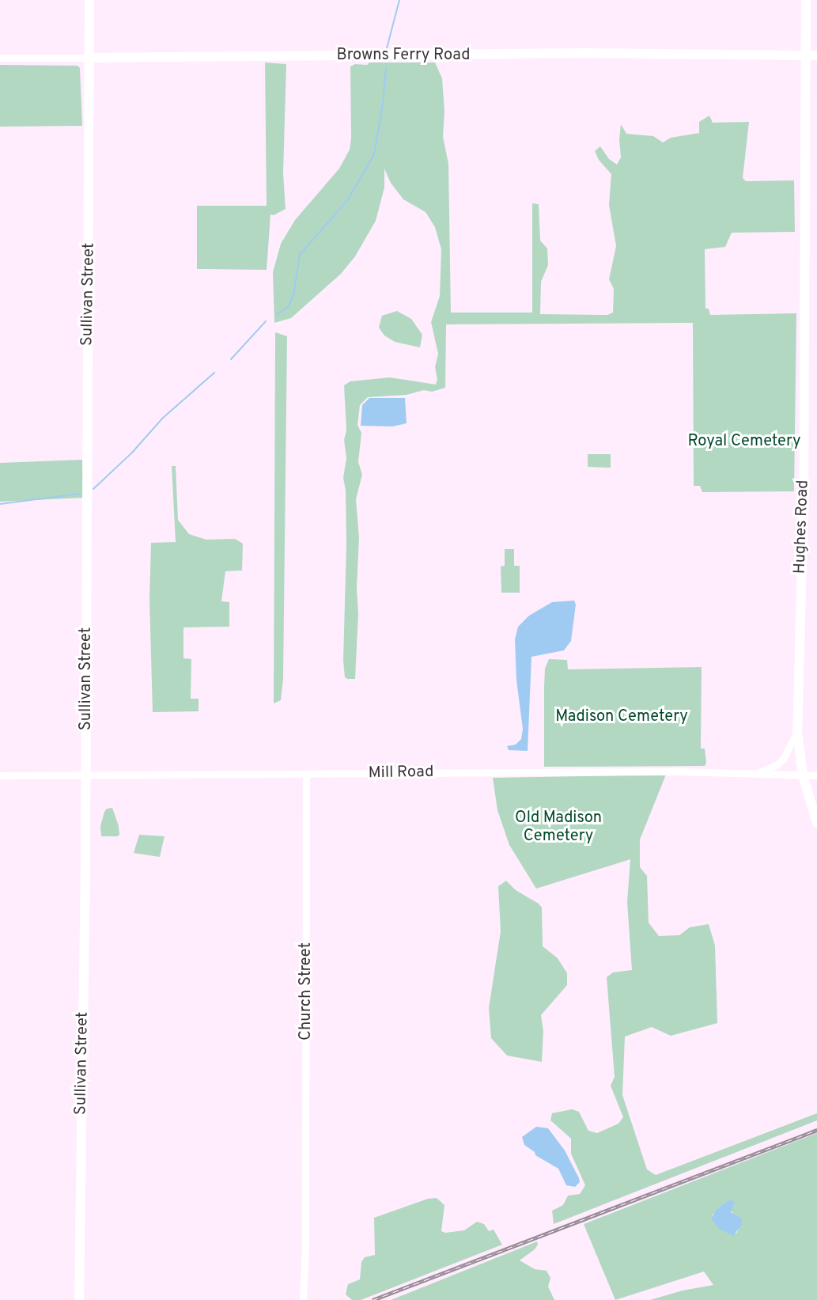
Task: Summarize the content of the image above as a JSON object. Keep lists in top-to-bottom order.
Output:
{
  "streets": {
    "main road": ["Browns Ferry Road", "Sullivan Street", "Hughes Road"],
    "street": ["Mill Road", "Church Street"]
  },
  "crossings": [
    ["Browns Ferry Road", "Sullivan Street"],
    ["Browns Ferry Road", "Hughes Road"],
    ["Sullivan Street", "Mill Road"],
    ["Hughes Road", "Mill Road"],
    ["Mill Road", "Church Street"]
  ],
  "parks": ["Royal Cemetery", "Madison Cemetery", "Old Madison Cemetery"]
}
